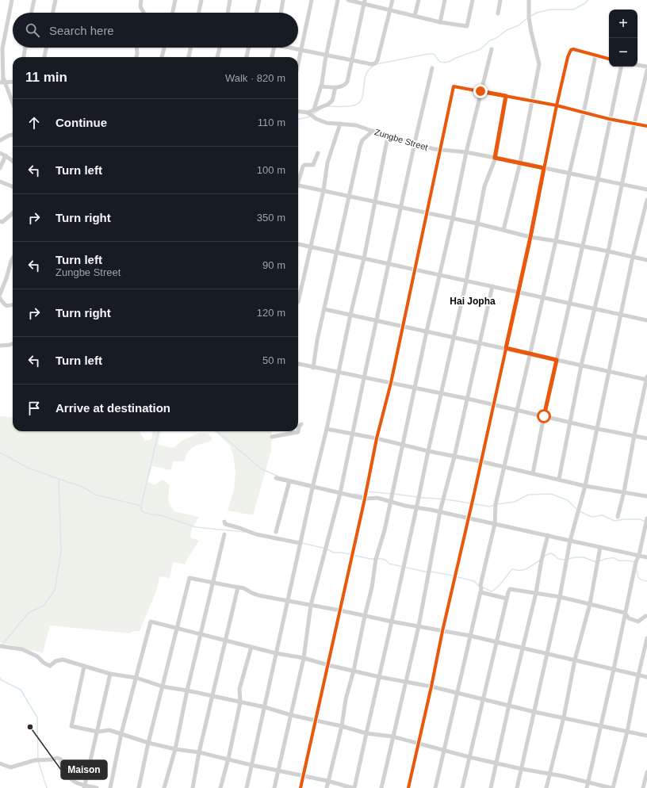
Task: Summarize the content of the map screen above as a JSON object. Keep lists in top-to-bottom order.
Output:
{
  "streets": {
    "street": ["Zungbe Street"]
  },
  "districts": ["Hai Jopha"],
  "places": ["Maison"],
  "page": {
    "map_buttons": ["+", "−"],
    "search": "Search here",
    "heading": ["11 min", "Walk · 820 m"],
    "list": [
      ["Continue", "110 m"],
      ["Turn left", "100 m"],
      ["Turn right", "350 m"],
      ["Turn left", "Zungbe Street", "90 m"],
      ["Turn right", "120 m"],
      ["Turn left", "50 m"],
      "Arrive at destination"
    ]
  }
}
